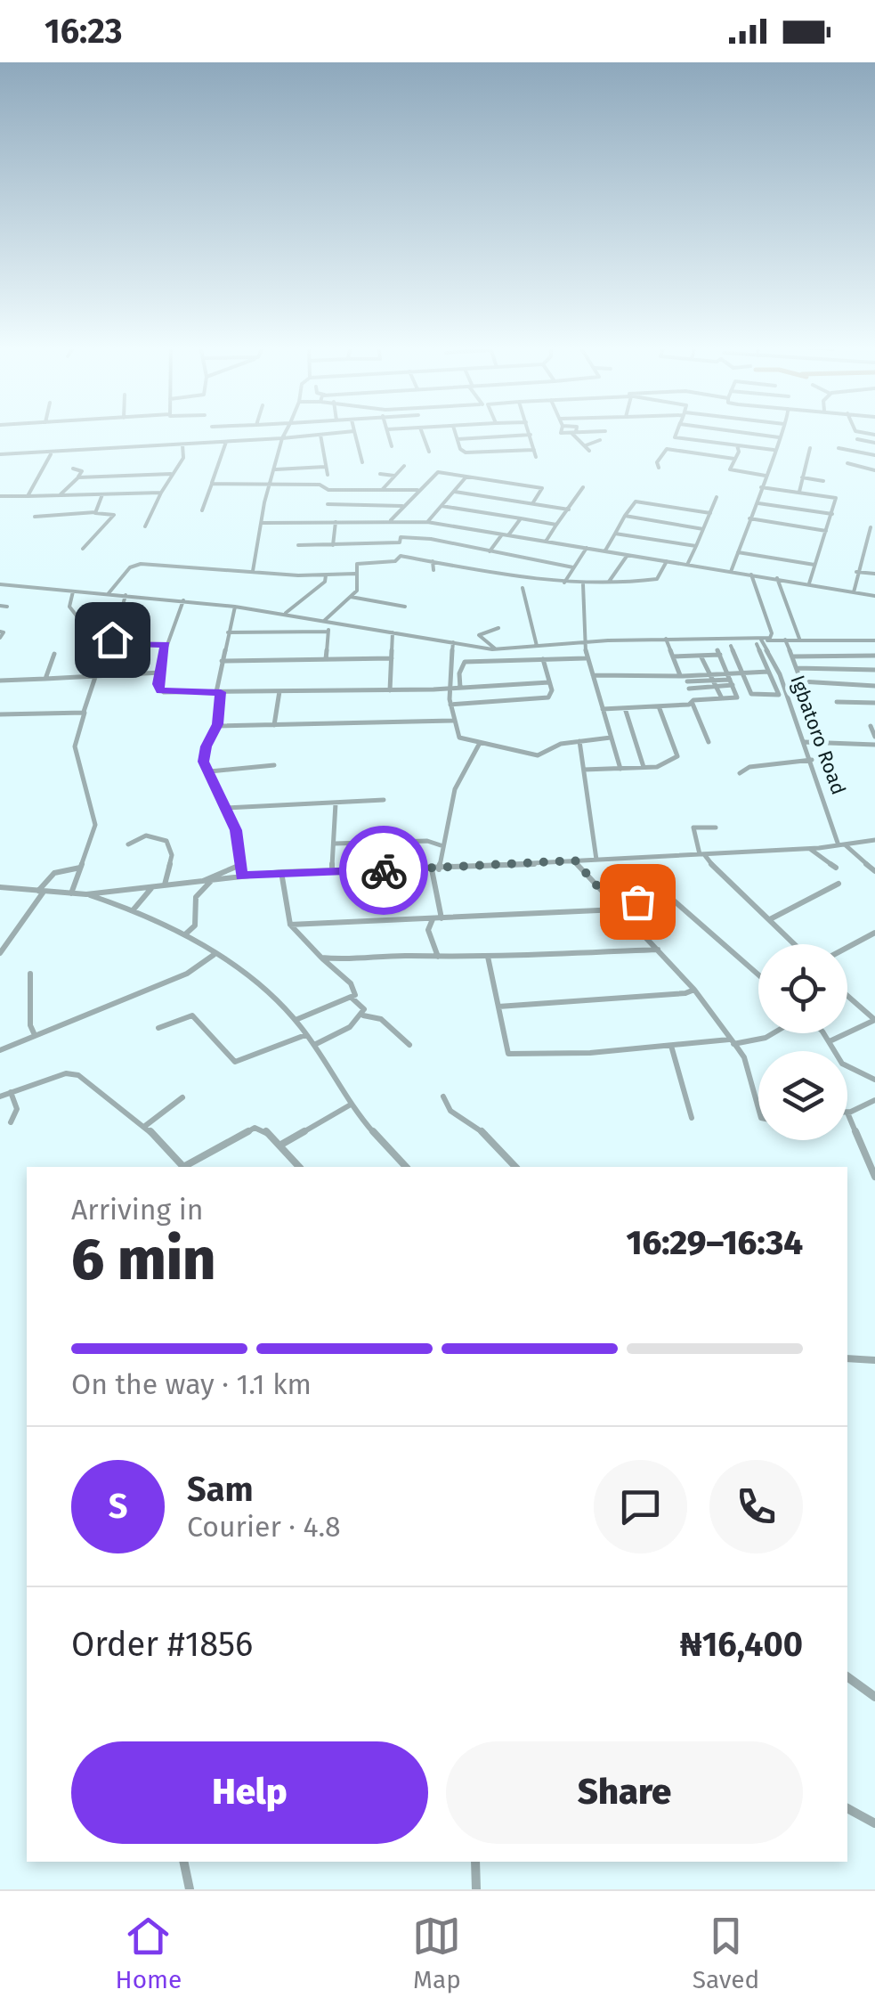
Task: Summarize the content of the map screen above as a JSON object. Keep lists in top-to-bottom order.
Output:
{
  "streets": {
    "street": ["Igbatoro Road"]
  },
  "page": {
    "status": "16:23",
    "heading": ["6 min", "Arriving in", "16:29–16:34"],
    "panel": [
      "Sam",
      "Courier · 4.8",
      "Order #1856",
      "₦16,400"
    ],
    "bar": "On the way · 1.1 km",
    "round": "S",
    "buttons": ["Help", "Share"],
    "tabs": ["Home", "Map", "Saved"]
  }
}
